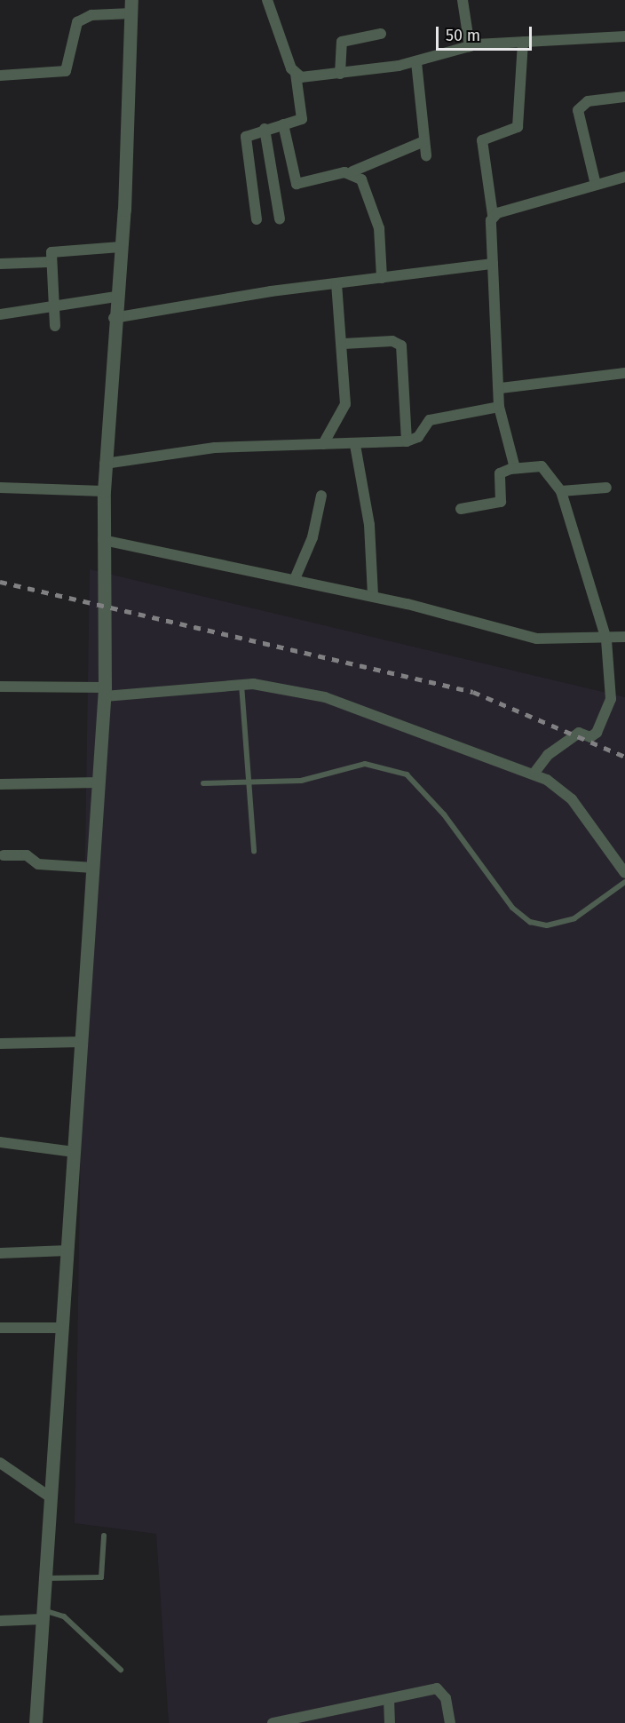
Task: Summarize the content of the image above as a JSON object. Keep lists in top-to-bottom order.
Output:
{
  "scale_bar": "50 m"
}
